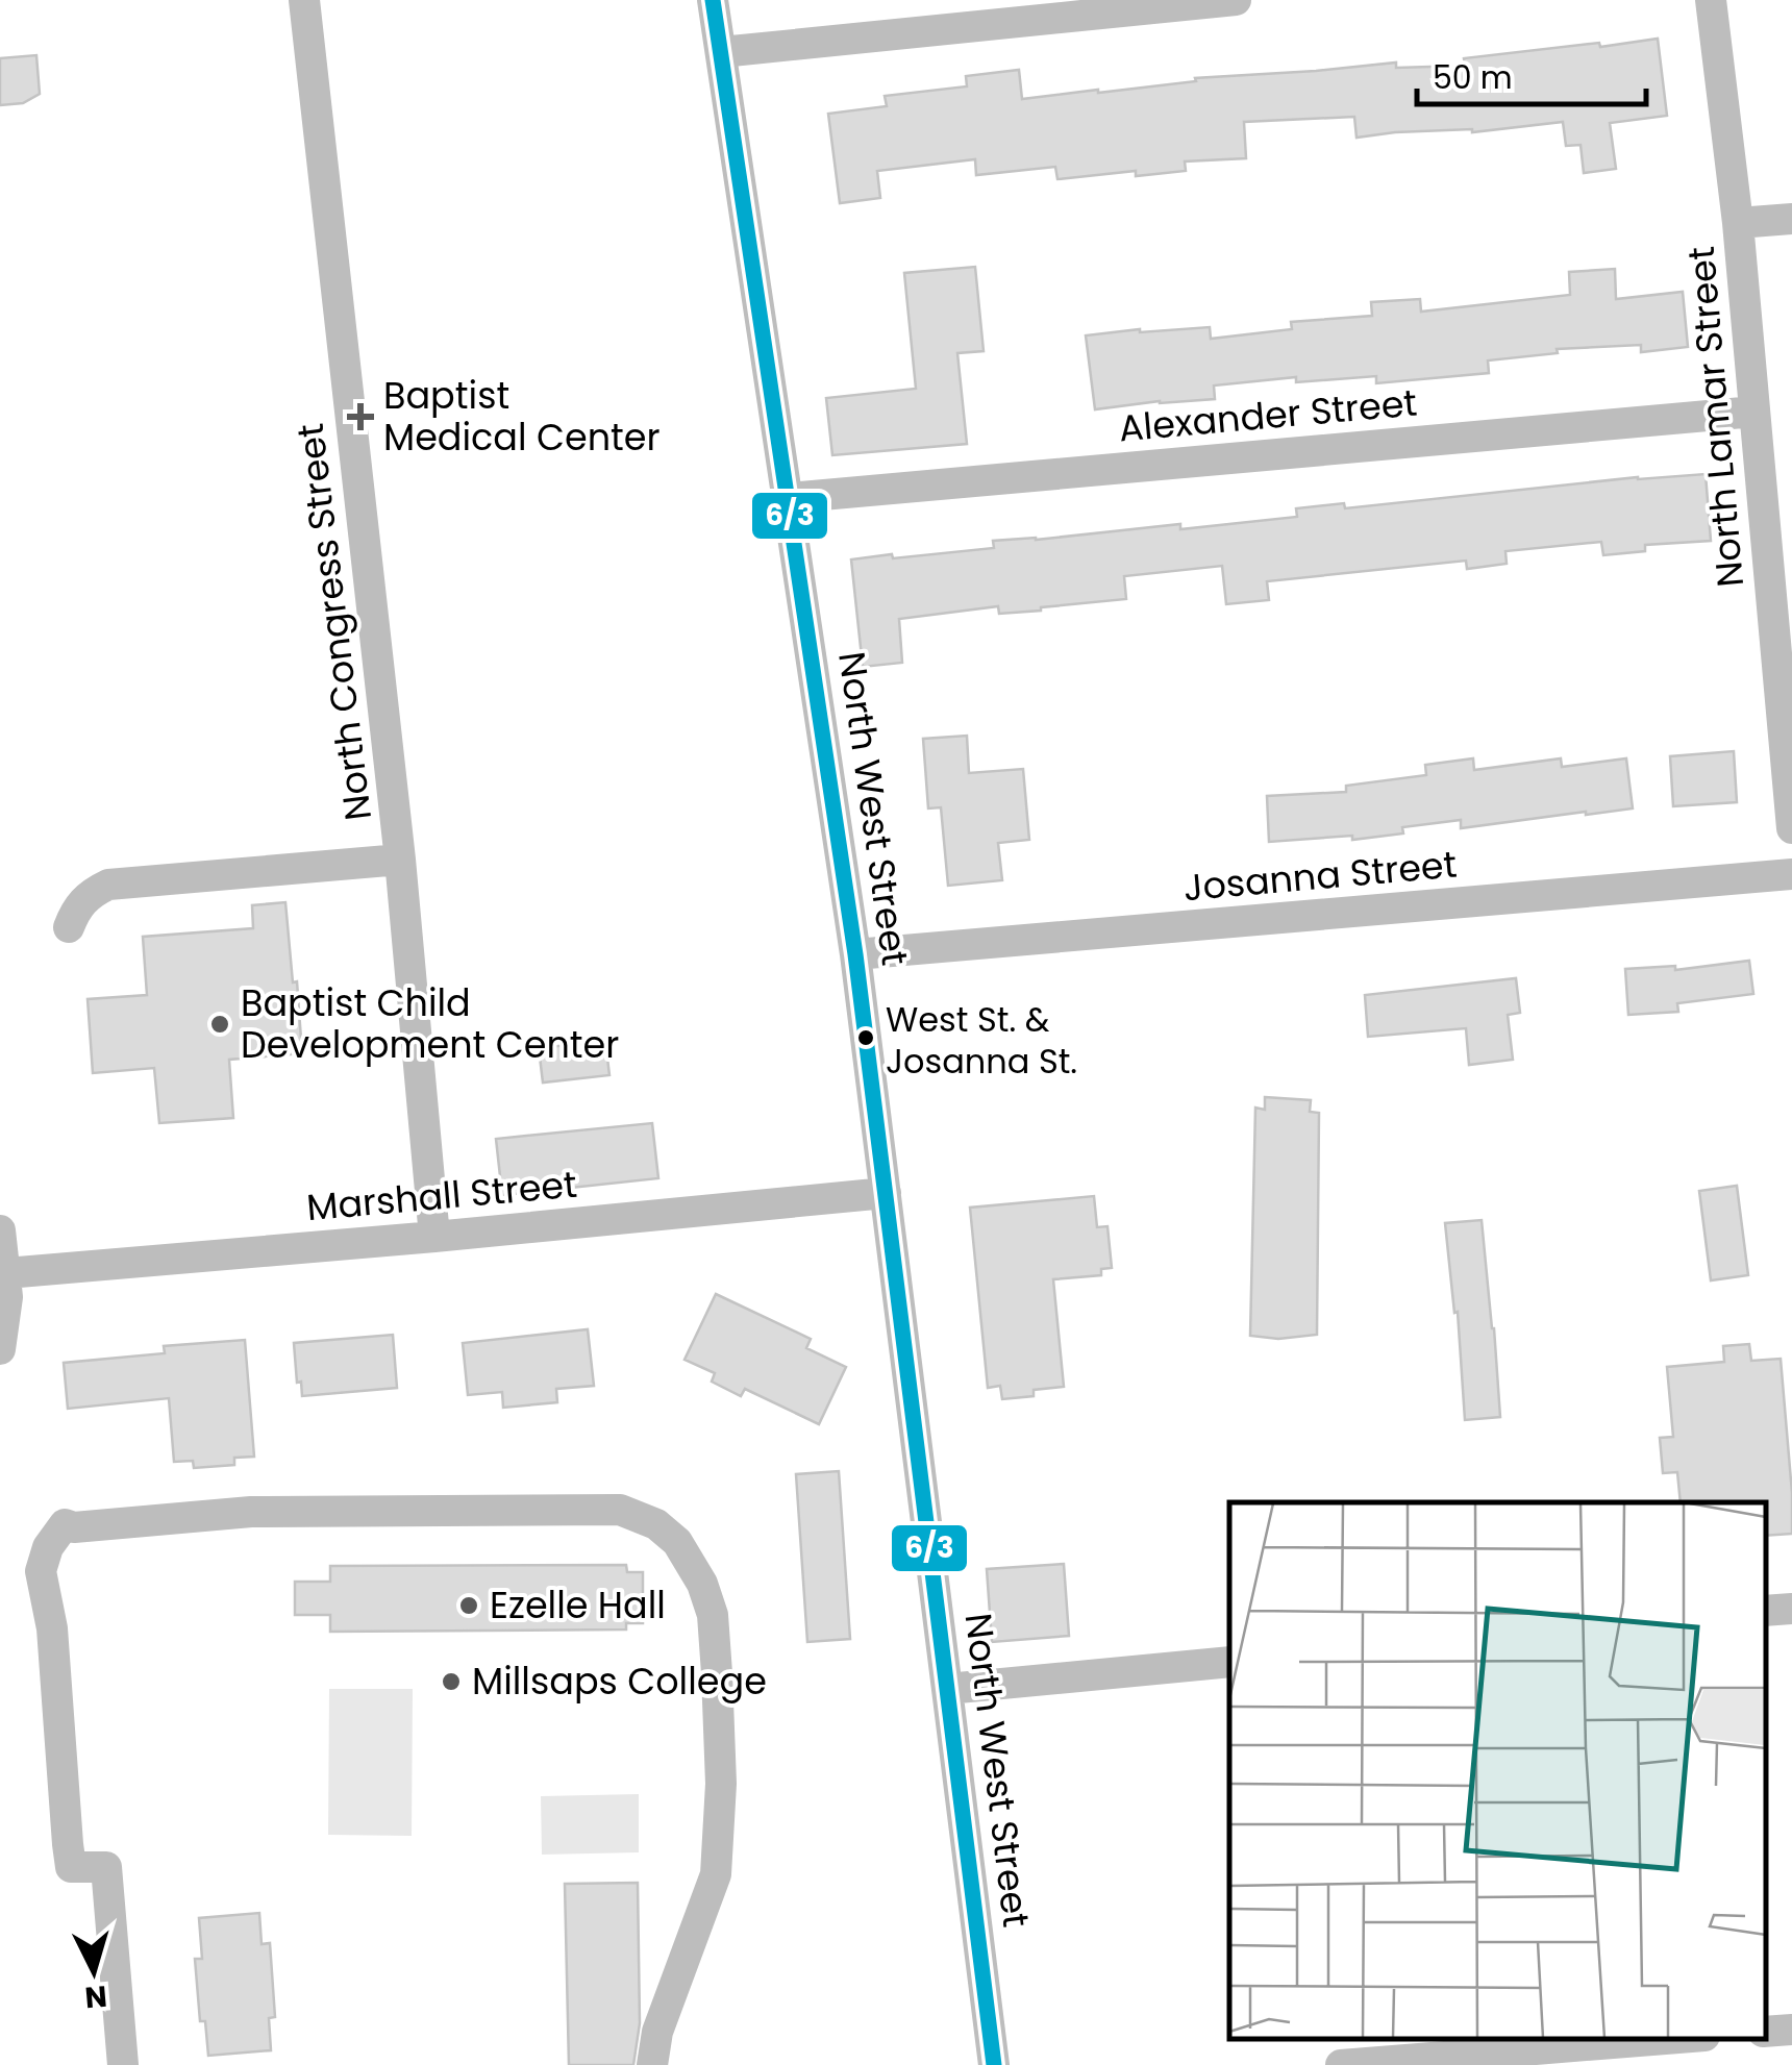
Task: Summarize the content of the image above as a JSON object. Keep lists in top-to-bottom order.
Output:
{
  "streets": {
    "street": [
      "Alexander Street",
      "North Lamar Street",
      "North Congress Street",
      "North West Street",
      "Josanna Street",
      "Marshall Street"
    ]
  },
  "crossings": [
    ["Alexander Street", "North Lamar Street"],
    ["Alexander Street", "North West Street"],
    ["North Congress Street", "Marshall Street"],
    ["North West Street", "Josanna Street"],
    ["North West Street", "Marshall Street"]
  ],
  "places": {
    "health": ["Baptist Medical Center"],
    "other": [
      "Baptist Child Development Center",
      "West St. & Josanna St.",
      "Ezelle Hall",
      "Millsaps College"
    ]
  },
  "lines": ["transit line 6/3"],
  "scale_bar": "50 m",
  "north": "bottom"
}
